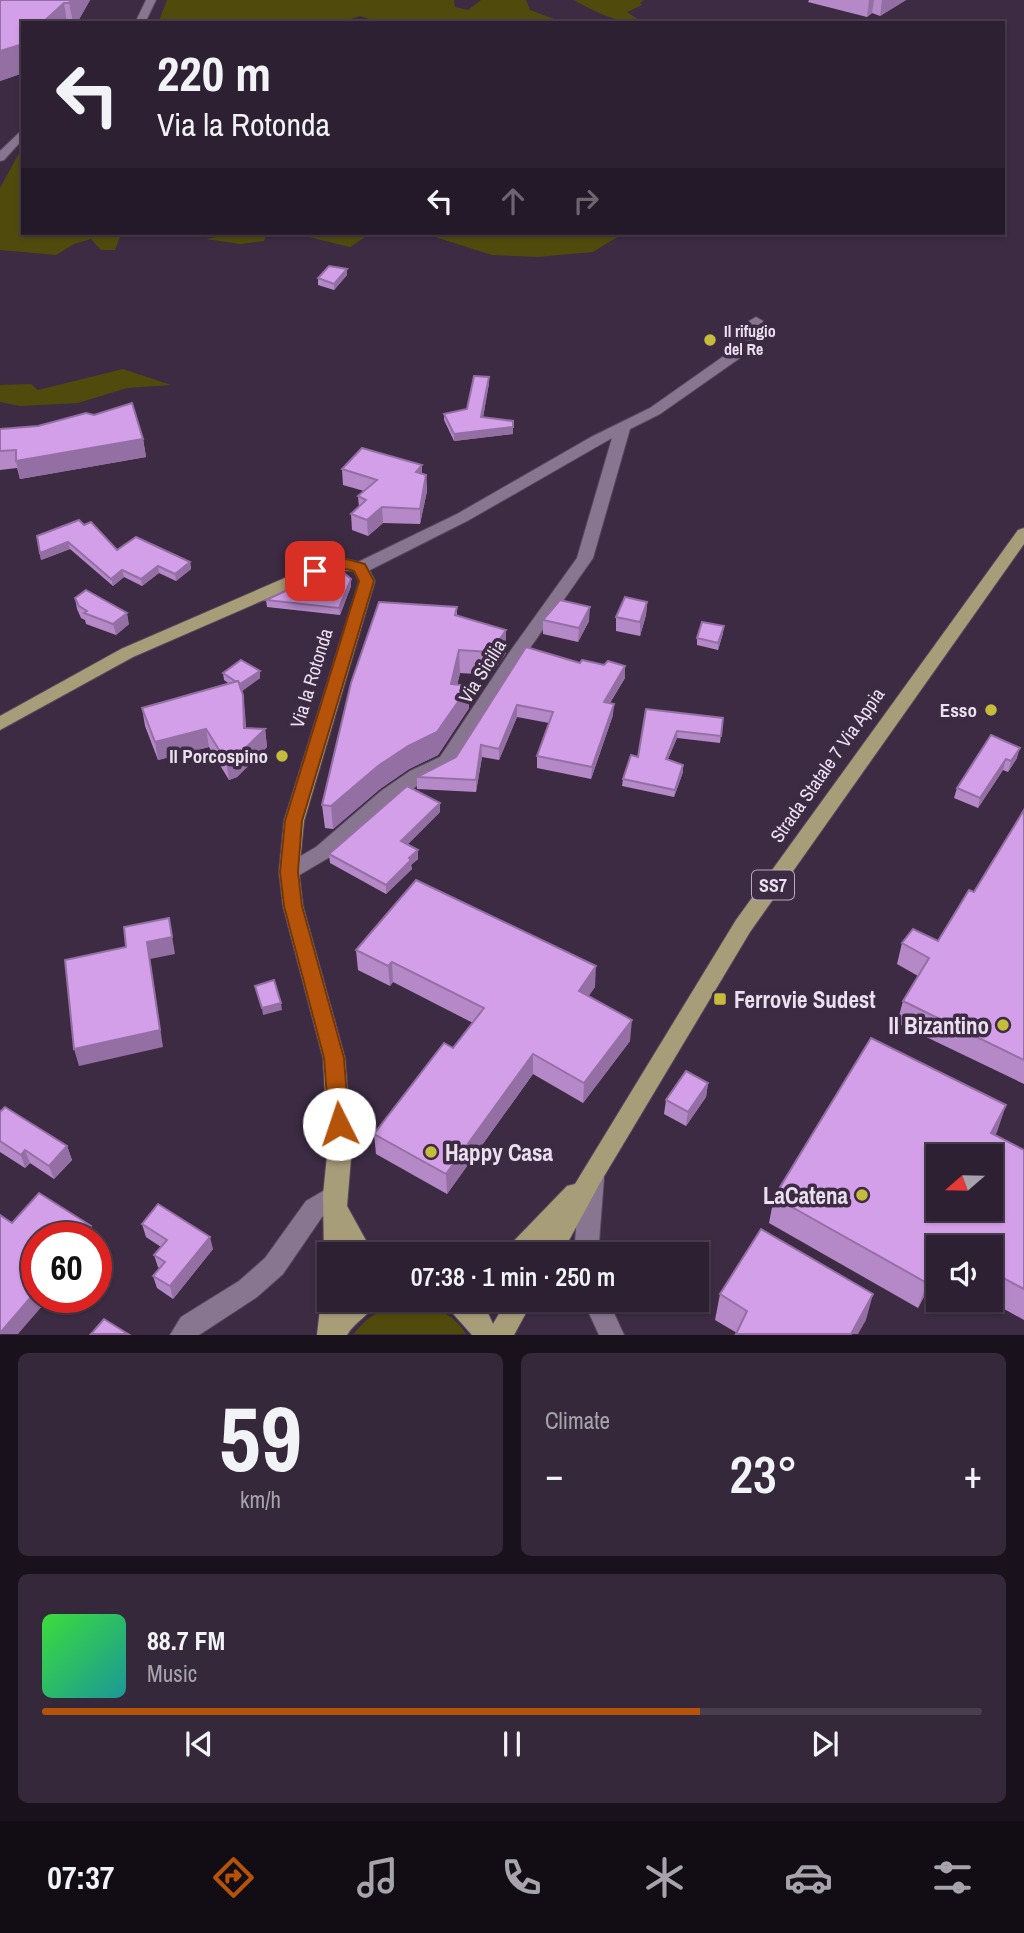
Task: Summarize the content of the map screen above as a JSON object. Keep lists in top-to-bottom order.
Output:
{
  "streets": {
    "main road": ["Via la Rotonda", "Strada Statale 7 Via Appia", "SS7"],
    "street": ["Via Sicilia"]
  },
  "crossings": [
    ["Via Sicilia", "Via la Rotonda"]
  ],
  "places": {
    "other": [
      "Il rifugio del Re",
      "Esso",
      "Il Porcospino",
      "Il Bizantino",
      "Happy Casa",
      "LaCatena"
    ],
    "transit": ["Ferrovie Sudest"]
  },
  "north": "left",
  "page": {
    "turn": ["220 m", "Via la Rotonda"],
    "limit": "60",
    "trip": "07:38 · 1 min · 250 m",
    "tile": [
      ["59", "km/h"],
      "Climate"
    ],
    "heat": ["−", "23°", "+"],
    "song": ["88.7 FM", "Music"],
    "tabs": "07:37"
  }
}
